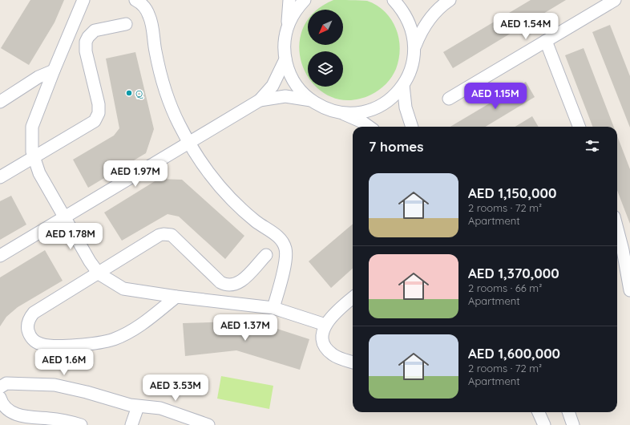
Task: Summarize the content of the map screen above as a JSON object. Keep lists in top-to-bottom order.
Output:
{
  "places": ["Q"],
  "north": "bottom left",
  "page": {
    "price": [
      "AED 1.54M",
      "AED 1.15M",
      "AED 1.97M",
      "AED 1.78M",
      "AED 1.37M",
      "AED 1.6M",
      "AED 3.53M"
    ],
    "heading": "7 homes",
    "list": [
      {
        "name": "AED 1,150,000",
        "note": "2 rooms · 72 m² · Apartment"
      },
      {
        "name": "AED 1,370,000",
        "note": "2 rooms · 66 m² · Apartment"
      },
      {
        "name": "AED 1,600,000",
        "note": "2 rooms · 72 m² · Apartment"
      }
    ]
  }
}
